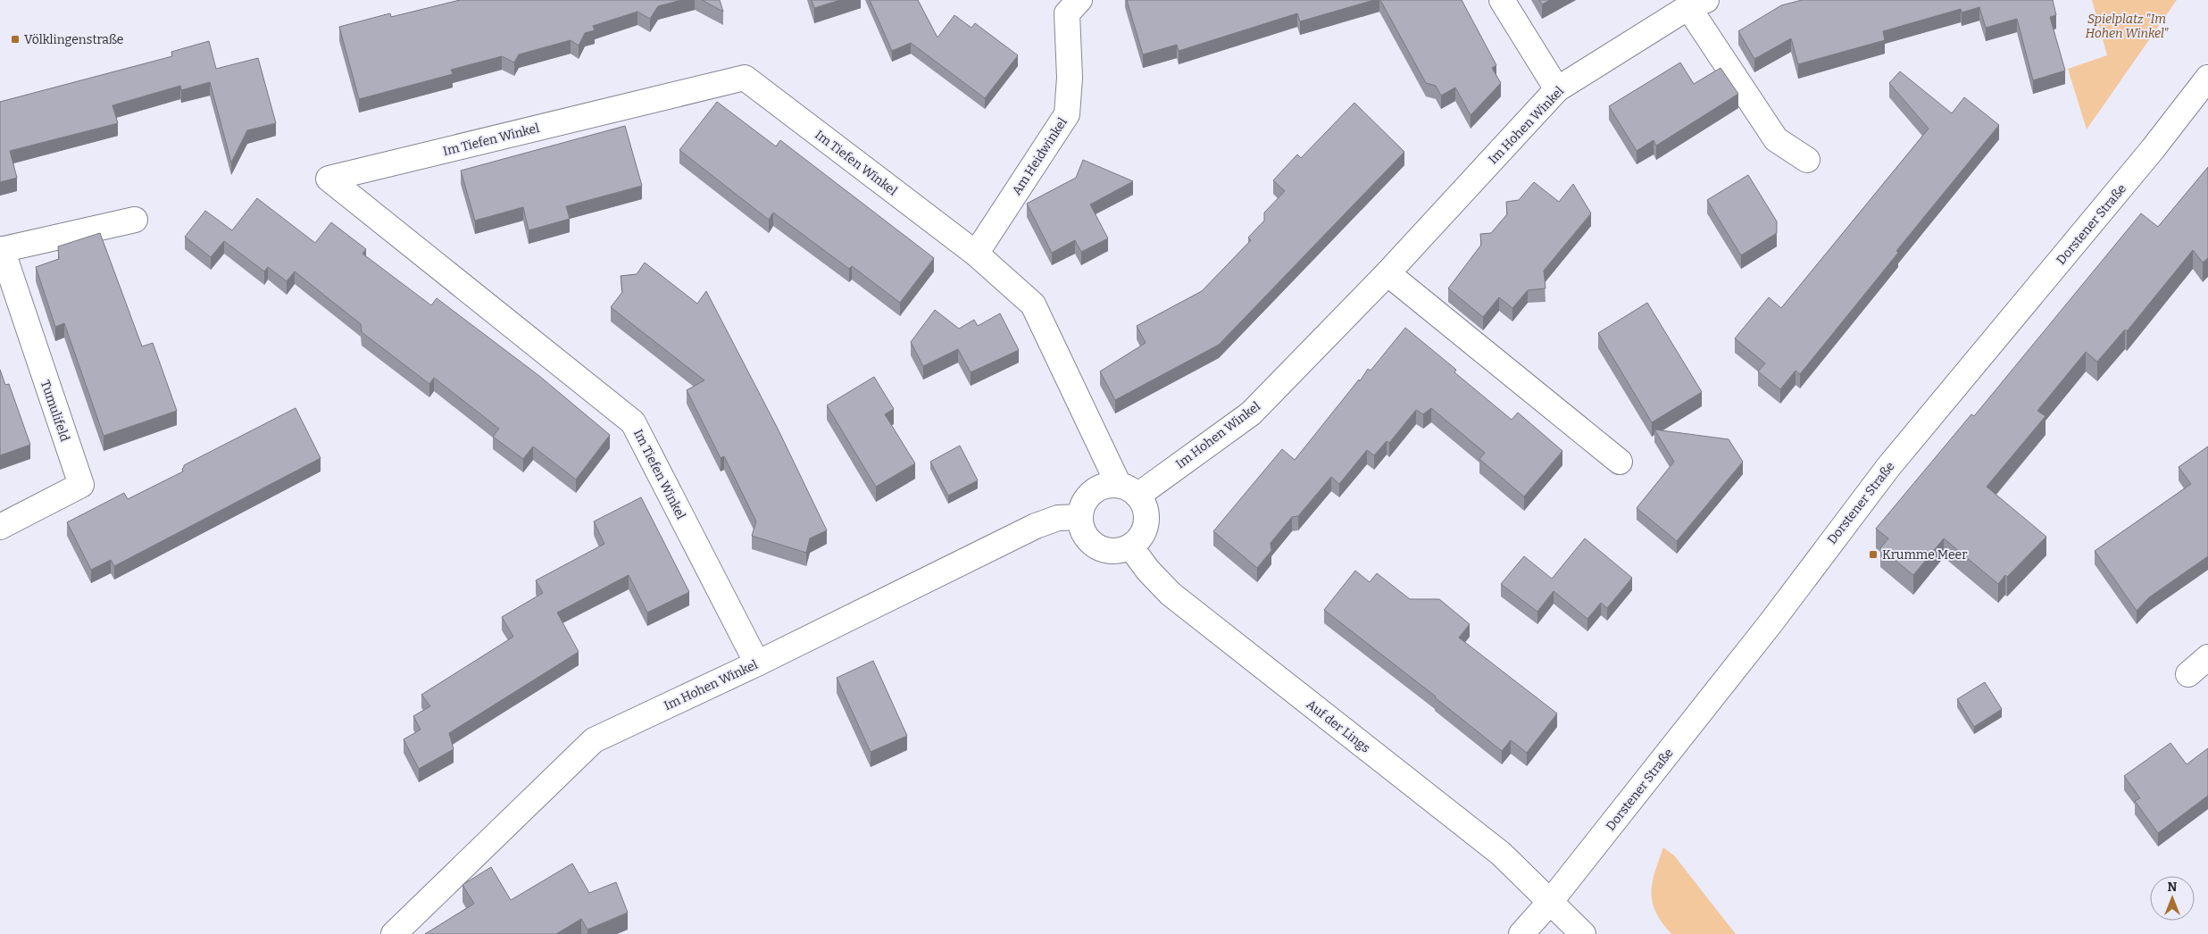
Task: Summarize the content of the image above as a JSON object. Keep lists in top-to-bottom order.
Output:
{
  "streets": {
    "street": [
      "Im Hohen Winkel",
      "Im Tiefen Winkel",
      "Am Heidwinkel",
      "Dorstener Straße",
      "Tumulifeld",
      "Auf der Lings"
    ]
  },
  "crossings": [
    ["Im Hohen Winkel", "Im Tiefen Winkel"],
    ["Im Hohen Winkel", "Auf der Lings"],
    ["Im Tiefen Winkel", "Am Heidwinkel"],
    ["Im Tiefen Winkel", "Auf der Lings"],
    ["Dorstener Straße", "Auf der Lings"]
  ],
  "parks": ["Spielplatz \"Im Hohen Winkel\""],
  "places": {
    "transit": ["Völklingenstraße", "Krumme Meer"]
  },
  "north": "top"
}
